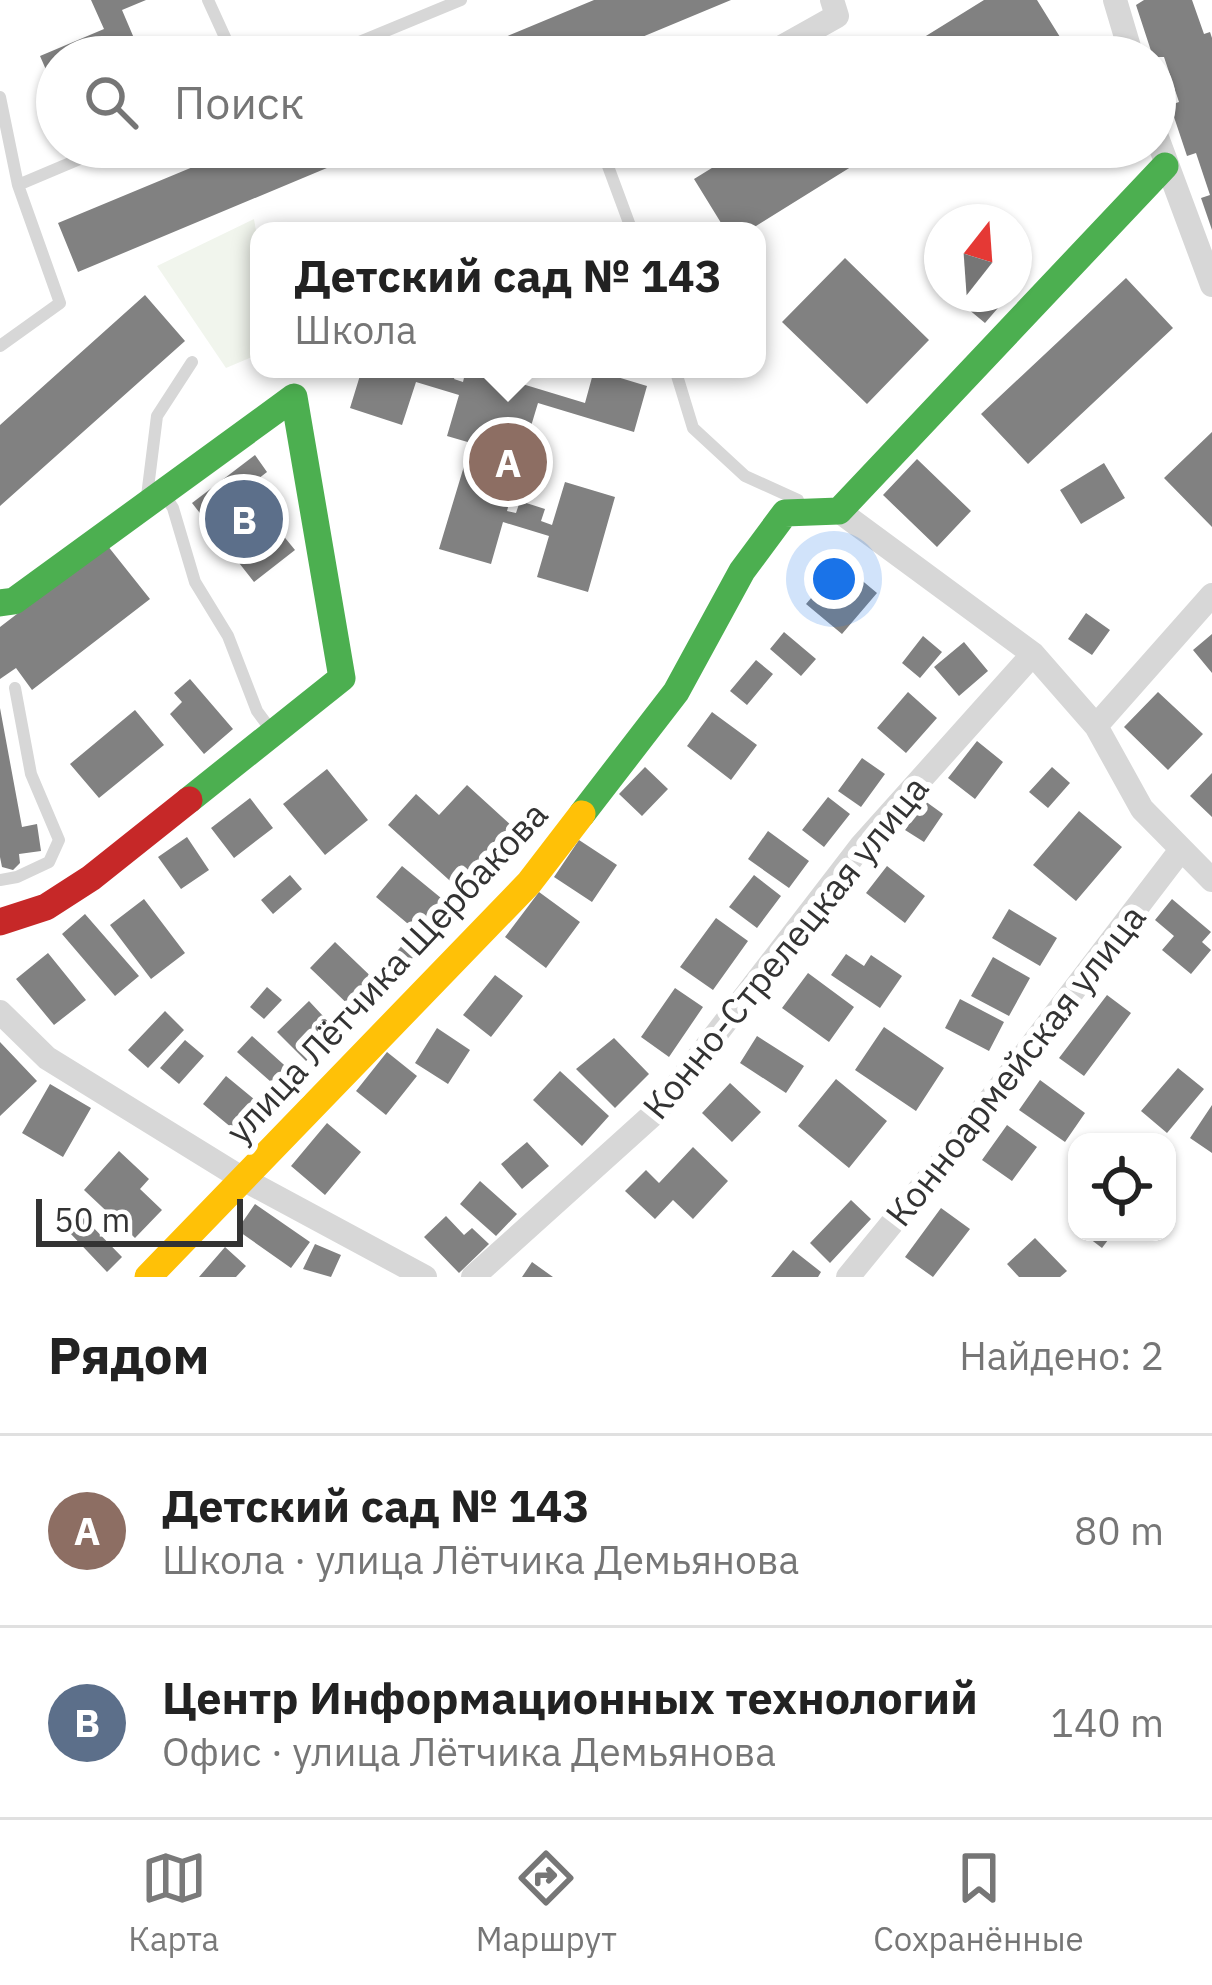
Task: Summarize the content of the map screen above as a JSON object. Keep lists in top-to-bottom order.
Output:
{
  "streets": {
    "street": ["Конно-Стрелецкая улица", "улица Лётчика Щербакова", "Конноармейская улица"]
  },
  "scale_bar": "50 m",
  "north": "top",
  "page": {
    "search": "Поиск",
    "popup": ["Детский сад № 143", "Школа"],
    "pins": ["A", "B"],
    "scale": "50 m",
    "heading": ["Рядом", "Найдено: 2"],
    "list": [
      {
        "mark": "A",
        "name": "Детский сад № 143",
        "note": "Школа · улица Лётчика Демьянова",
        "value": "80 m"
      },
      {
        "mark": "B",
        "name": "Центр Информационных технологий",
        "note": "Офис · улица Лётчика Демьянова",
        "value": "140 m"
      }
    ],
    "nav": ["Карта", "Маршрут", "Сохранённые"]
  }
}
